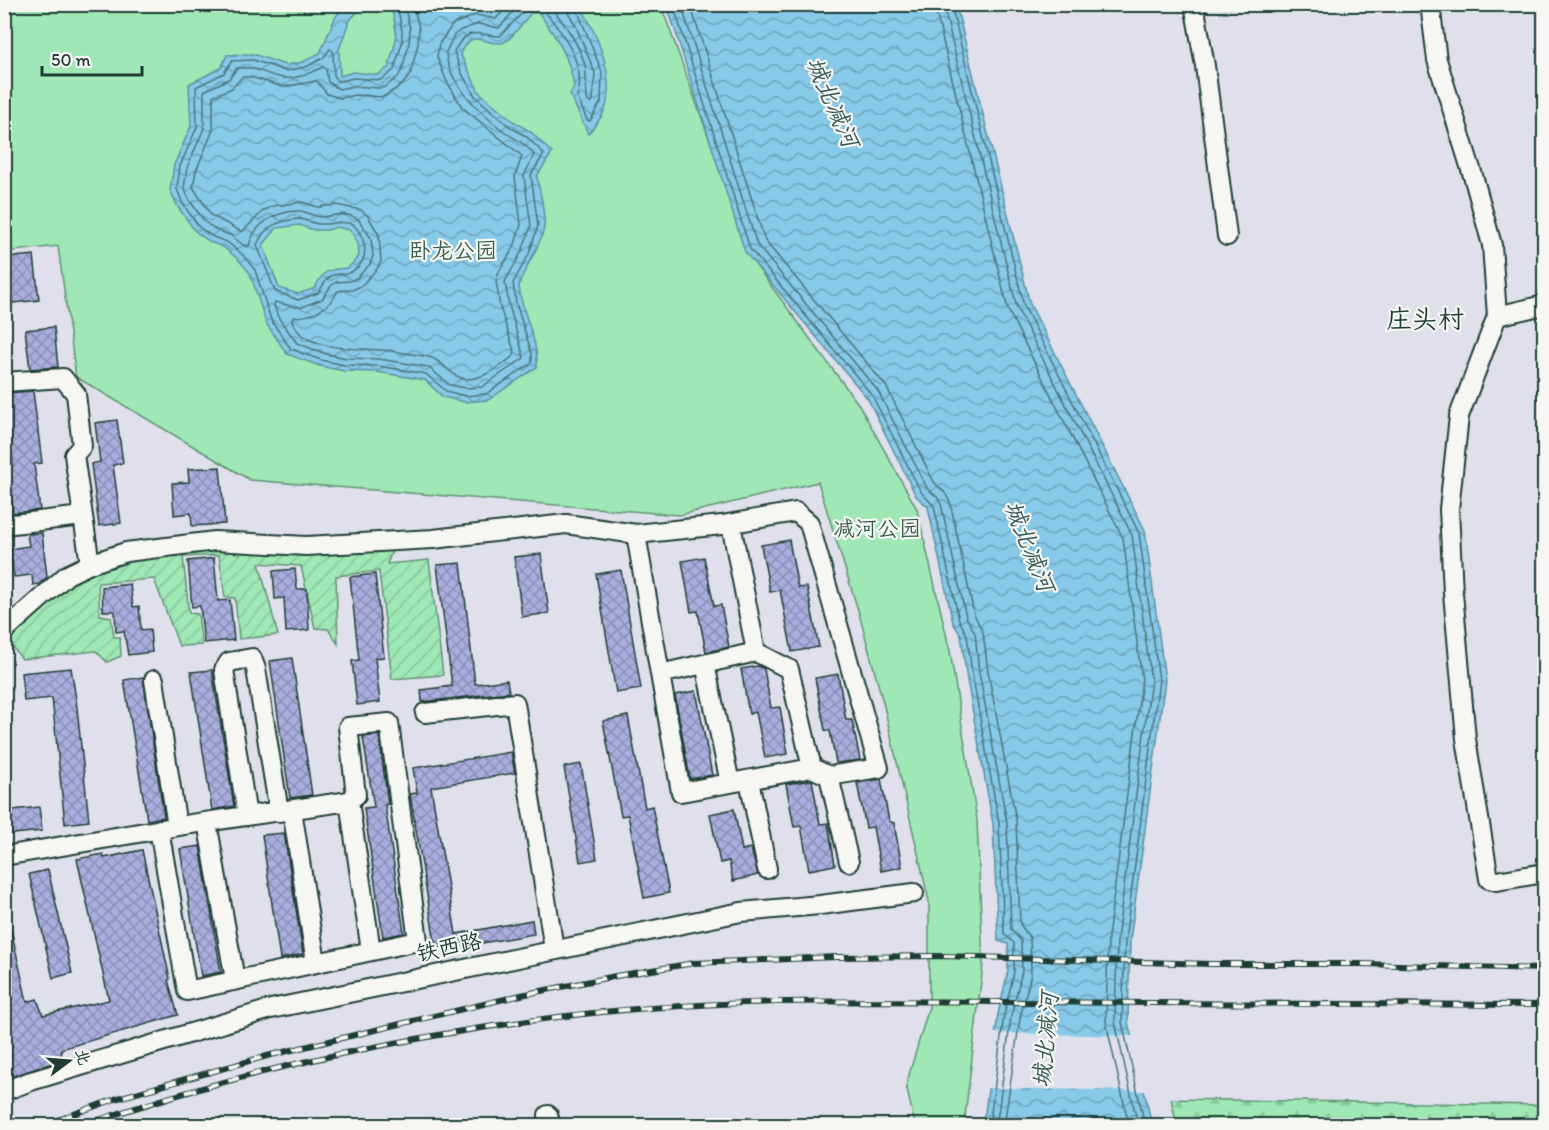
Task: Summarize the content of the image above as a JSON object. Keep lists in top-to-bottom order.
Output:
{
  "streets": {
    "street": ["铁西路"]
  },
  "districts": ["庄头村"],
  "water": ["城北减河"],
  "parks": ["卧龙公园", "减河公园"],
  "scale_bar": "50 m",
  "north": "right"
}
